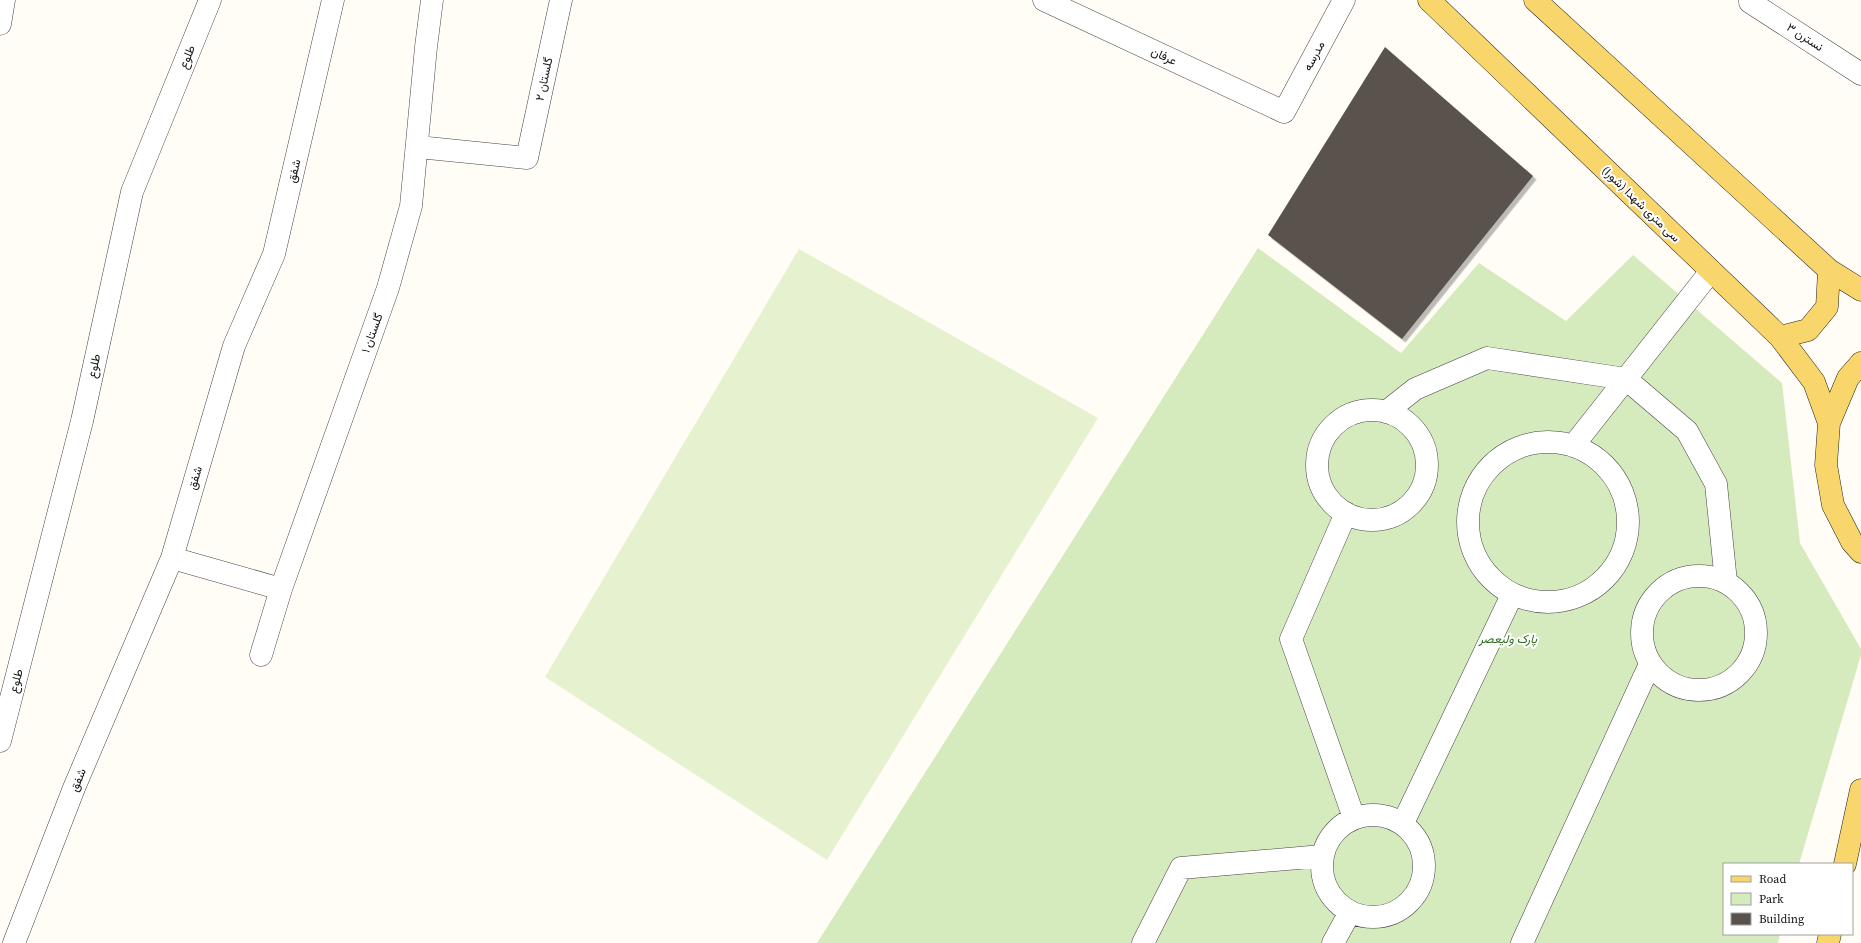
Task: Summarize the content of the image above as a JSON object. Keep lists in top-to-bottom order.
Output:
{
  "streets": {
    "main road": ["سی متری شهدا (شورا)"],
    "street": [
      "نسترن ۳",
      "عرفان",
      "مدرسه",
      "طلوع",
      "گلستان ۲",
      "شفق",
      "گلستان ۱"
    ]
  },
  "crossings": [
    ["عرفان", "مدرسه"],
    ["گلستان ۲", "گلستان ۱"]
  ],
  "parks": ["پارک ولیعصر"],
  "legend": ["Road", "Park", "Building"]
}
